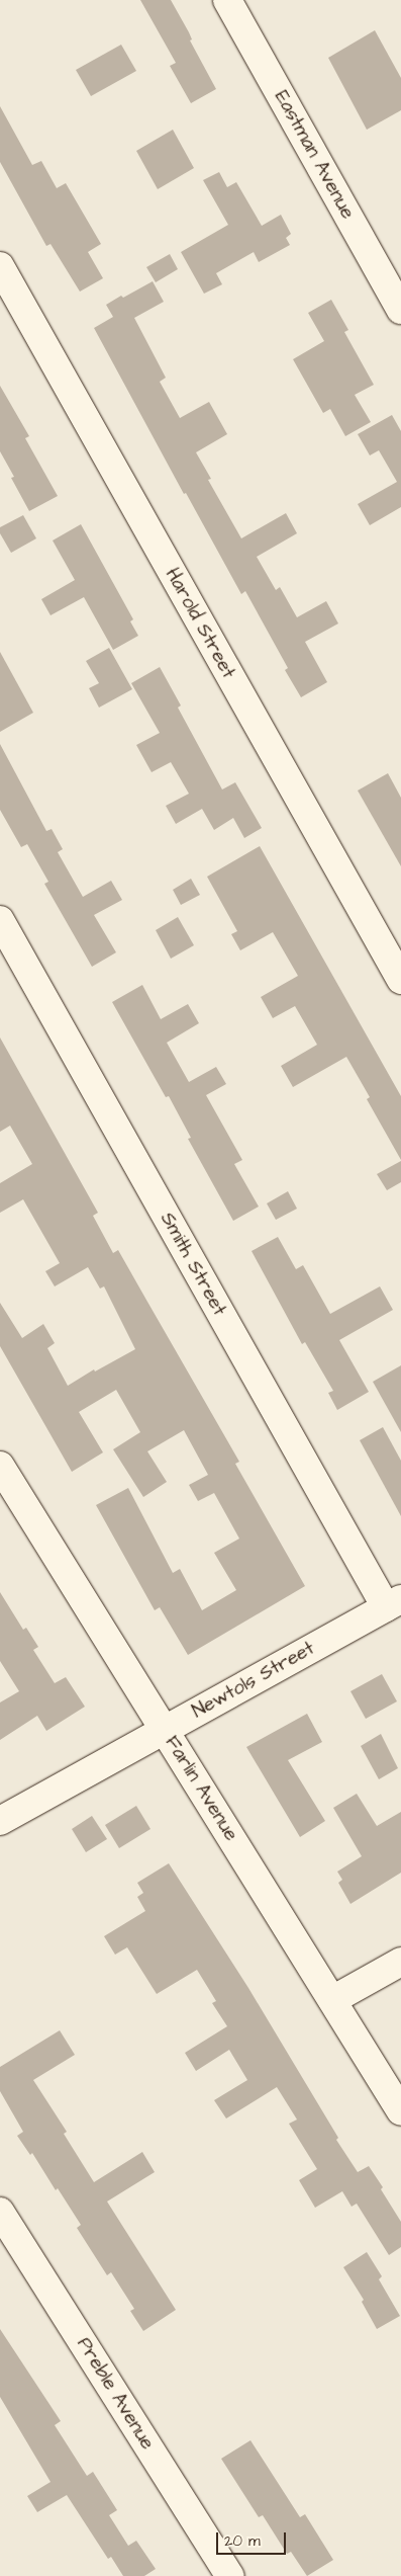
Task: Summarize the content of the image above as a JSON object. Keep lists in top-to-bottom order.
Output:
{
  "streets": {
    "street": [
      "Eastman Avenue",
      "Harold Street",
      "Smith Street",
      "Newtols Street",
      "Farlin Avenue",
      "Preble Avenue"
    ]
  },
  "crossings": [
    ["Smith Street", "Newtols Street"],
    ["Newtols Street", "Farlin Avenue"]
  ],
  "scale_bar": "20 m"
}
